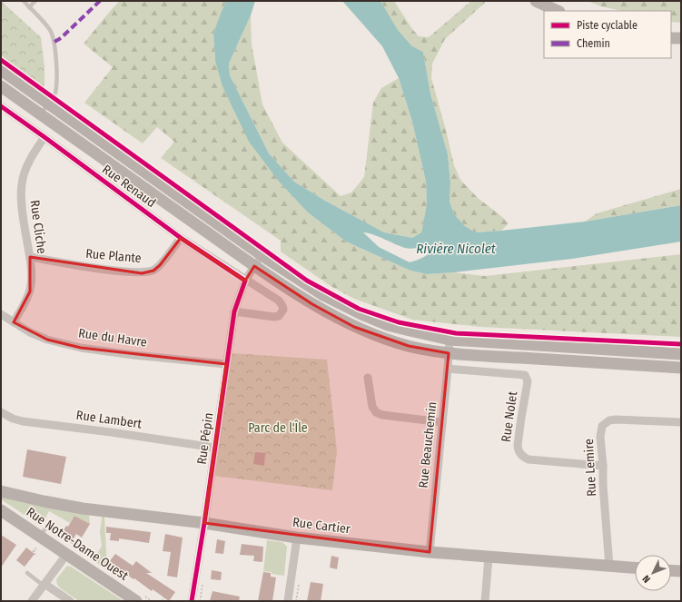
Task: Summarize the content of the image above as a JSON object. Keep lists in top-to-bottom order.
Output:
{
  "streets": {
    "main road": ["Rue Cartier", "Rue Notre-Dame Ouest"],
    "street": [
      "Rue Renaud",
      "Rue Cliche",
      "Rue Plante",
      "Rue du Havre",
      "Rue Nolet",
      "Rue Lambert",
      "Rue Pépin",
      "Rue Beauchemin",
      "Rue Lemire"
    ]
  },
  "crossings": [
    ["Rue Renaud", "Rue Cliche"],
    ["Rue Renaud", "Rue Plante"],
    ["Rue Renaud", "Rue Pépin"],
    ["Rue Cliche", "Rue Plante"],
    ["Rue Cliche", "Rue du Havre"],
    ["Rue du Havre", "Rue Pépin"],
    ["Rue Nolet", "Rue Beauchemin"],
    ["Rue Nolet", "Rue Lemire"],
    ["Rue Lambert", "Rue Pépin"],
    ["Rue Pépin", "Rue Cartier"],
    ["Rue Beauchemin", "Rue Cartier"],
    ["Rue Lemire", "Rue Cartier"]
  ],
  "water": ["Rivière Nicolet"],
  "parks": ["Parc de l'Île"],
  "legend": ["Piste cyclable", "Chemin"],
  "north": "bottom left"
}
